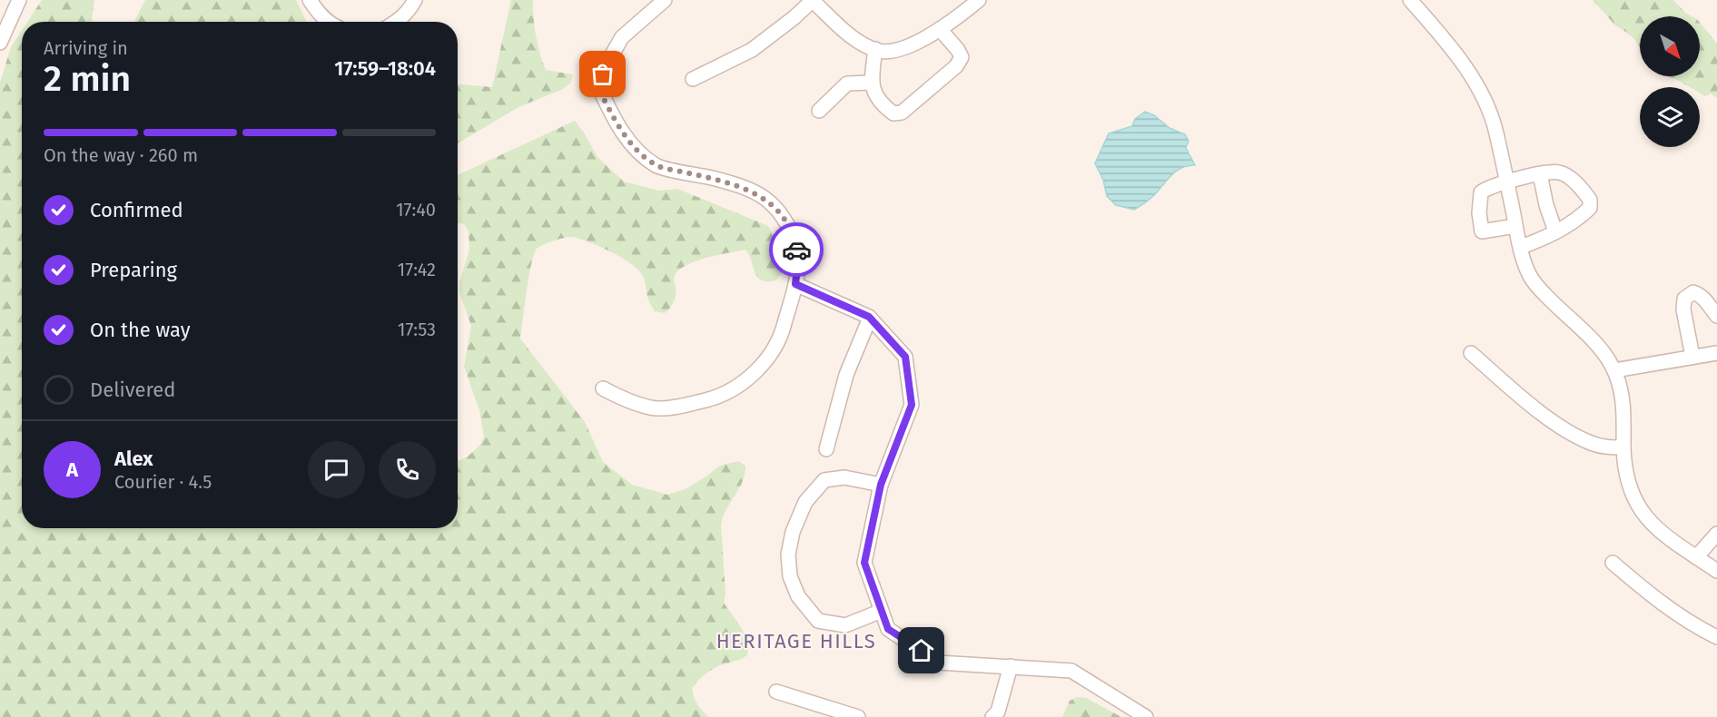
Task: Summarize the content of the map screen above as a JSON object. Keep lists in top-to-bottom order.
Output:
{
  "districts": ["HERITAGE HILLS"],
  "north": "bottom right",
  "page": {
    "heading": ["2 min", "Arriving in", "17:59–18:04"],
    "panel": ["Alex", "Courier · 4.5"],
    "bar": "On the way · 260 m",
    "list": [
      ["Confirmed", "17:40"],
      ["Preparing", "17:42"],
      ["On the way", "17:53"],
      "Delivered"
    ],
    "round": "A"
  }
}
